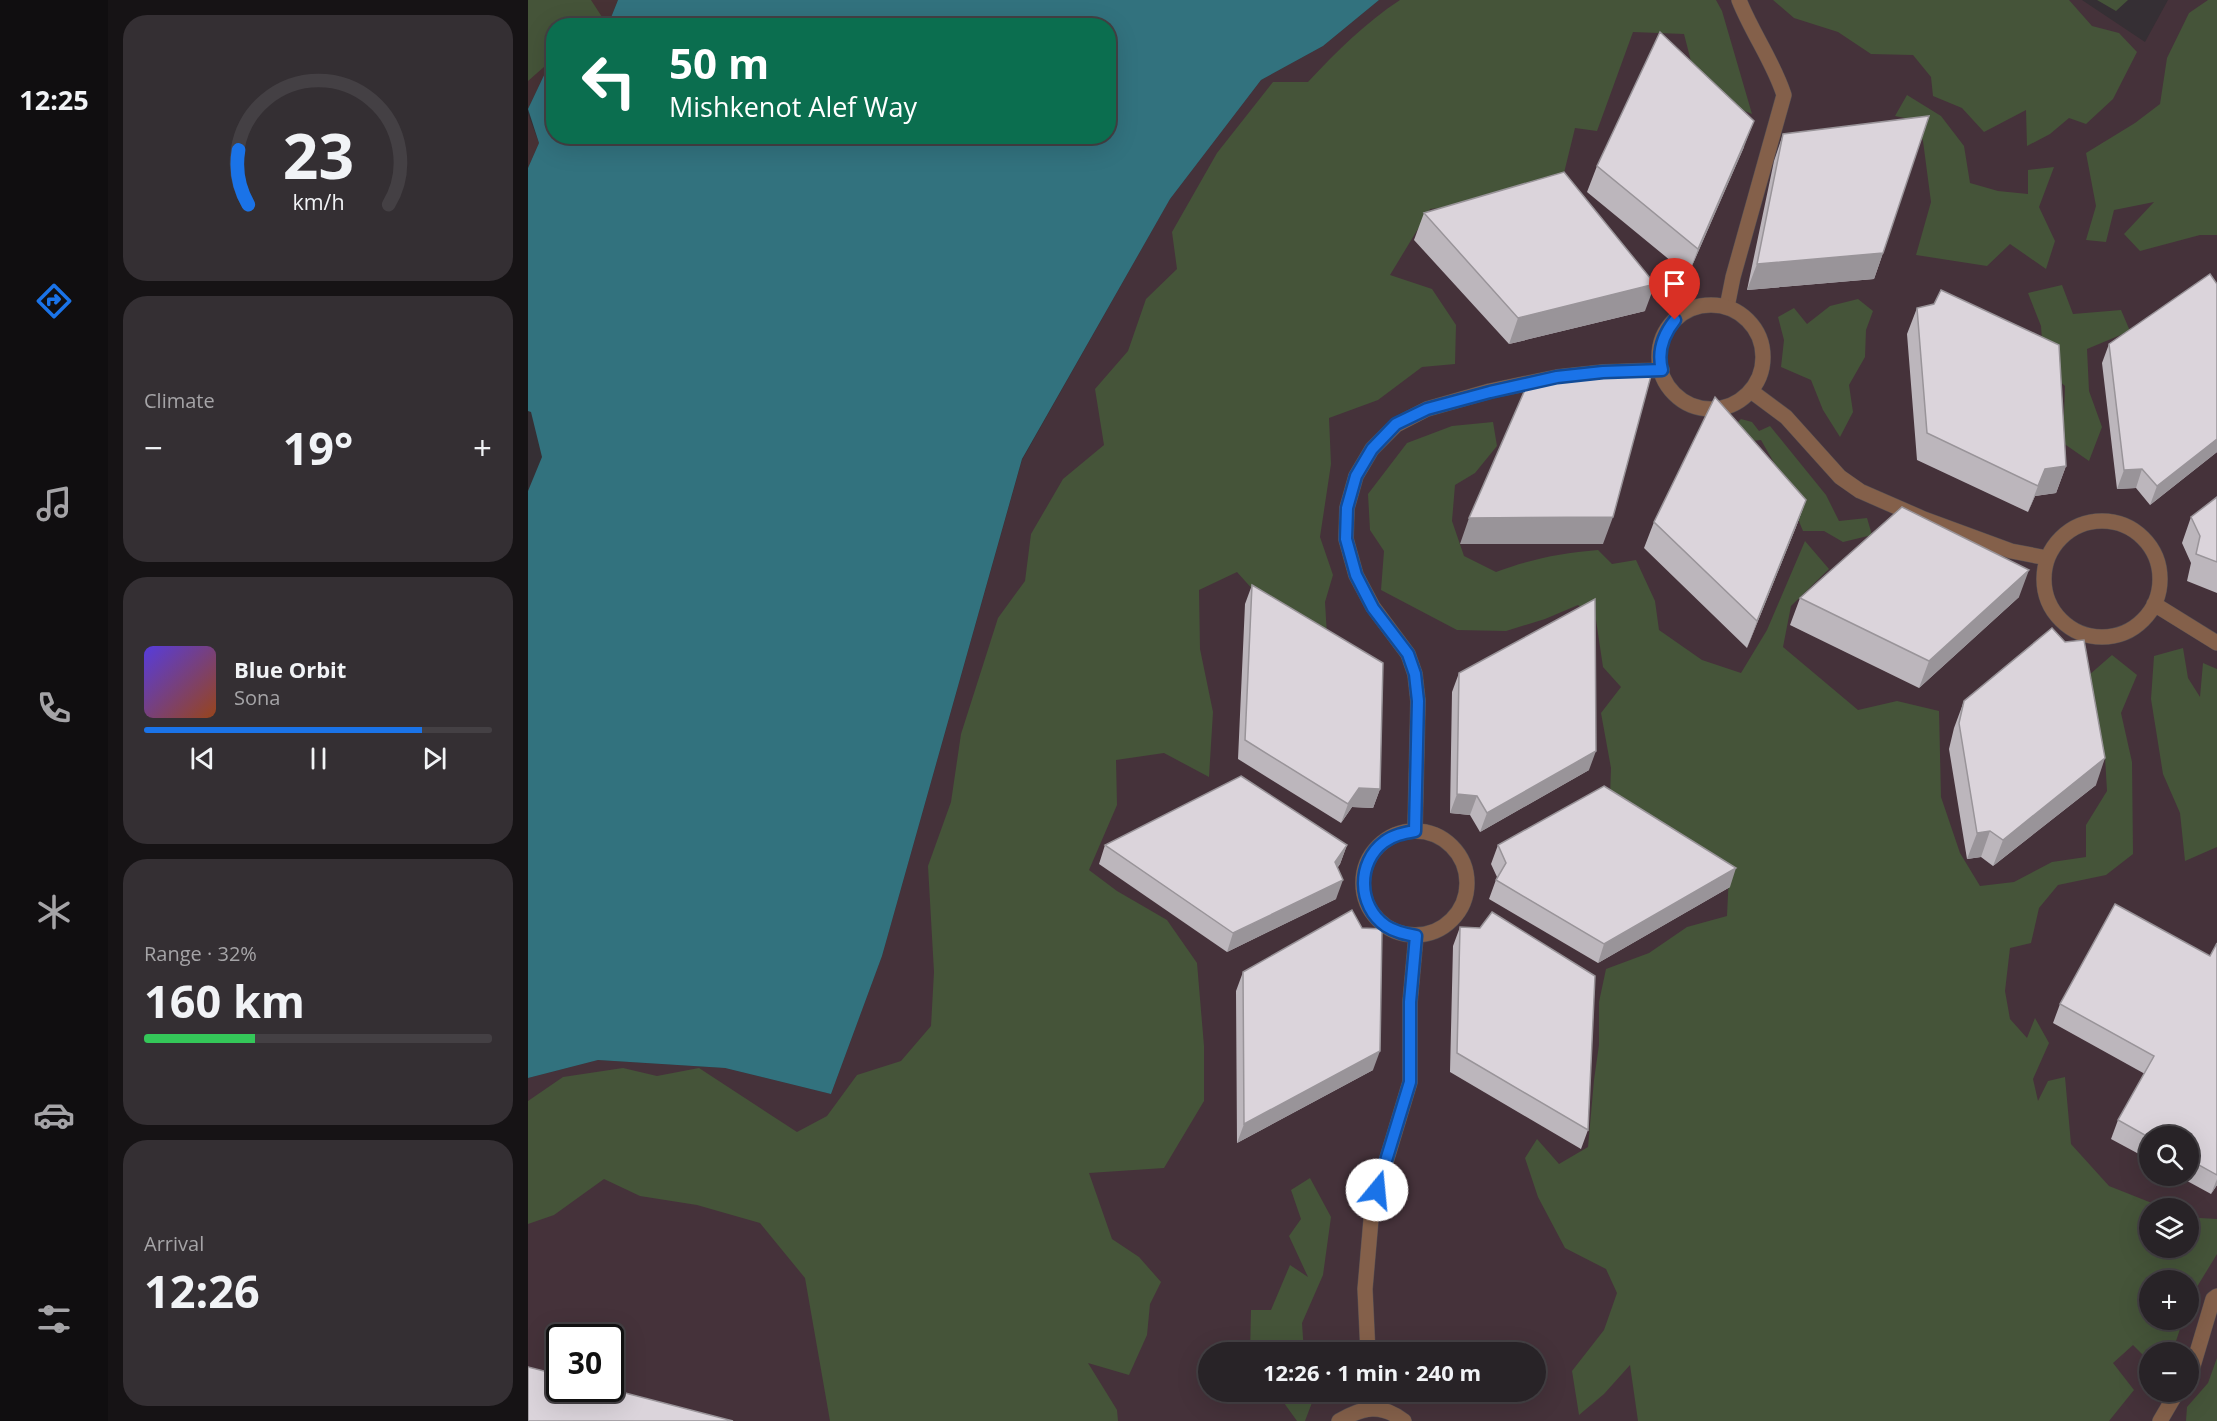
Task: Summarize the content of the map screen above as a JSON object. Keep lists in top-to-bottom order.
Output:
{
  "page": {
    "tabs": "12:25",
    "turn": ["50 m", "Mishkenot Alef Way"],
    "tile": [
      "Climate",
      ["Range · 32%", "160 km"],
      ["Arrival", "12:26"]
    ],
    "heat": ["−", "19°", "+"],
    "song": ["Blue Orbit", "Sona"],
    "map_buttons": ["+", "−"],
    "limit": "30",
    "trip": "12:26 · 1 min · 240 m",
    "gauge": ["23", "km/h"]
  }
}
